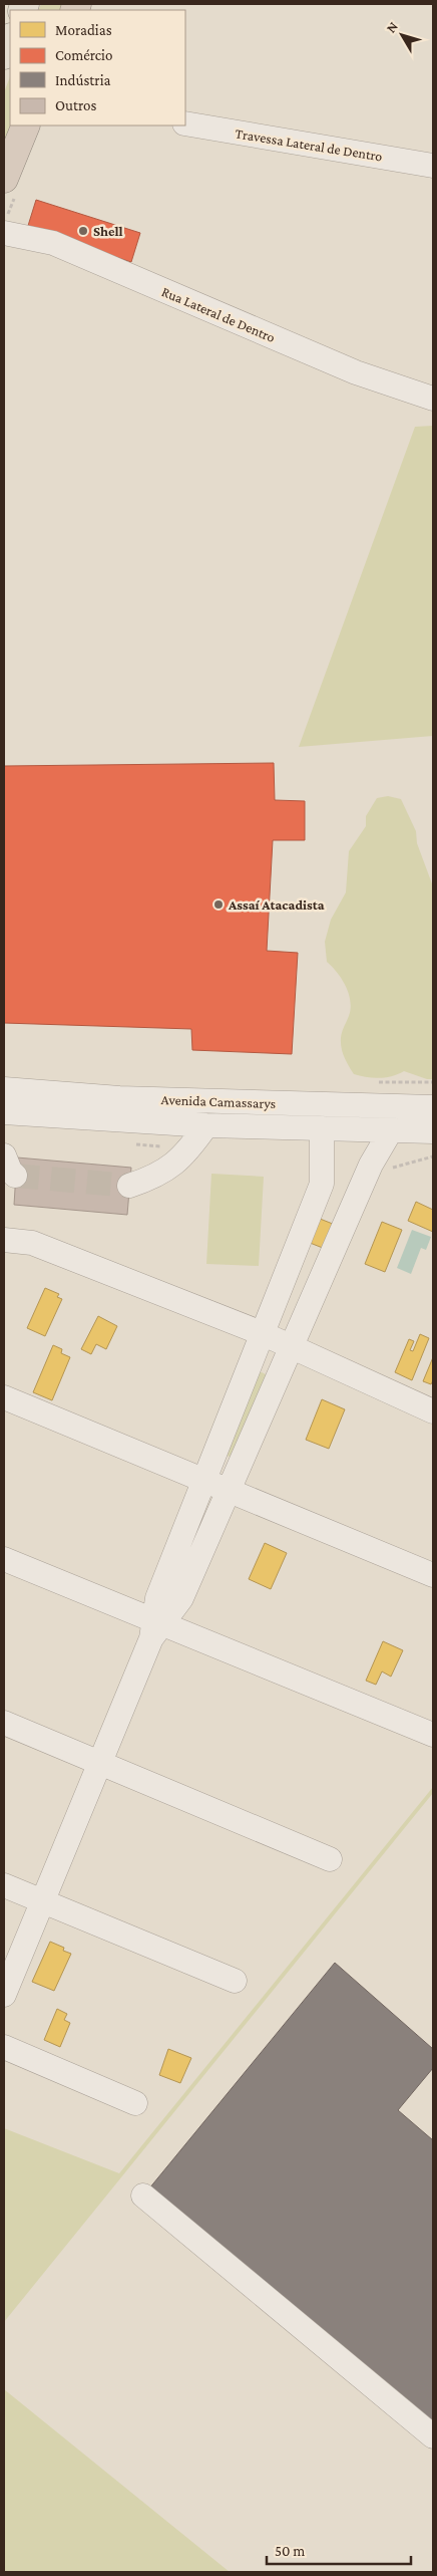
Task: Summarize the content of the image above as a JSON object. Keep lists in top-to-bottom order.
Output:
{
  "streets": {
    "street": ["Travessa Lateral de Dentro", "Rua Lateral de Dentro", "Avenida Camassarys"]
  },
  "places": ["Shell", "Assaí Atacadista"],
  "legend": [
    "Moradias",
    "Comércio",
    "Indústria",
    "Outros"
  ],
  "scale_bar": "50 m",
  "north": "top left"
}
